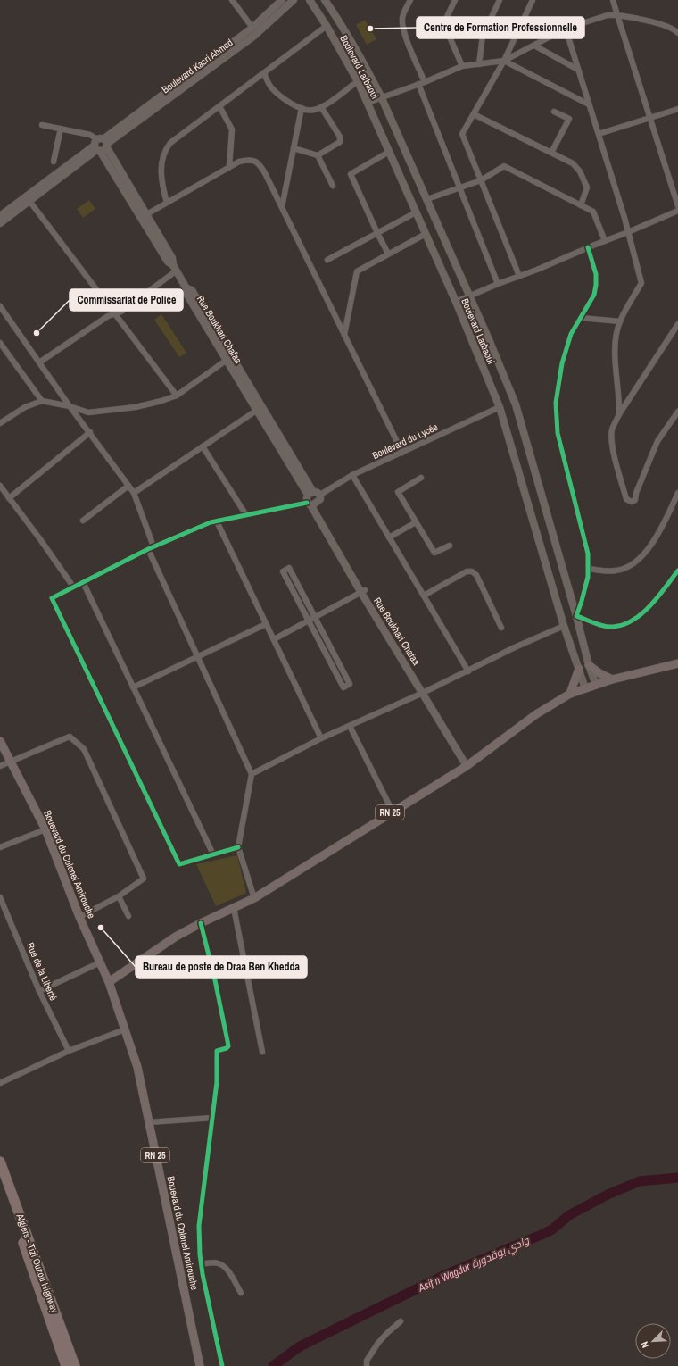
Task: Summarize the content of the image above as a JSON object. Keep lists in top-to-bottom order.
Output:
{
  "streets": {
    "highway": ["Algiers - Tizi Ouzou Highway"],
    "main road": [
      "Boulevard Kasri Ahmed",
      "Boulevard Larbaoui",
      "Rue Boukhari Chafaa",
      "RN 25",
      "Bouevard du Colonel Amirouche"
    ],
    "street": ["Boulevard du Lycée", "Rue de la Liberté"]
  },
  "crossings": [
    ["Boulevard Larbaoui", "Boulevard du Lycée"],
    ["Boulevard Larbaoui", "RN 25"],
    ["Rue Boukhari Chafaa", "Boulevard du Lycée"],
    ["Rue Boukhari Chafaa", "RN 25"],
    ["RN 25", "Bouevard du Colonel Amirouche"]
  ],
  "water": ["Asif n Wagdur وادي بوقدورة"],
  "places": ["Centre de Formation Professionnelle", "Commissariat de Police", "Bureau de poste de Draa Ben Khedda"],
  "north": "bottom left"
}
